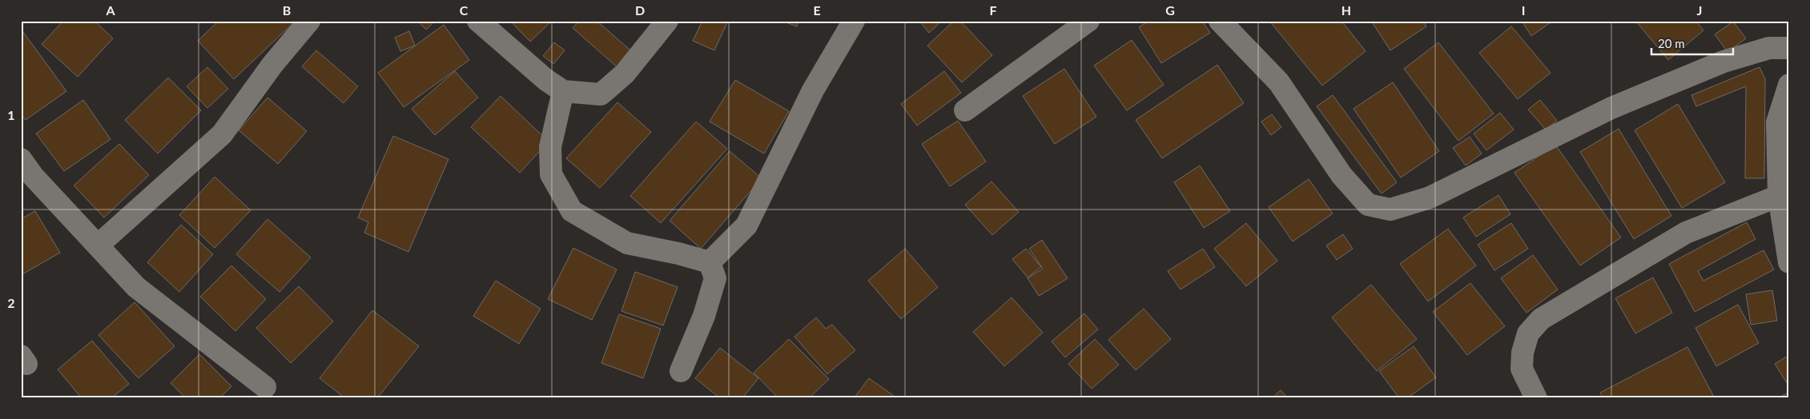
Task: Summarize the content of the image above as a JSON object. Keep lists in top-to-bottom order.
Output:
{
  "scale_bar": "20 m",
  "grid": {
    "columns": [
      "A",
      "B",
      "C",
      "D",
      "E",
      "F",
      "G",
      "H",
      "I",
      "J"
    ],
    "rows": ["1", "2"]
  }
}
